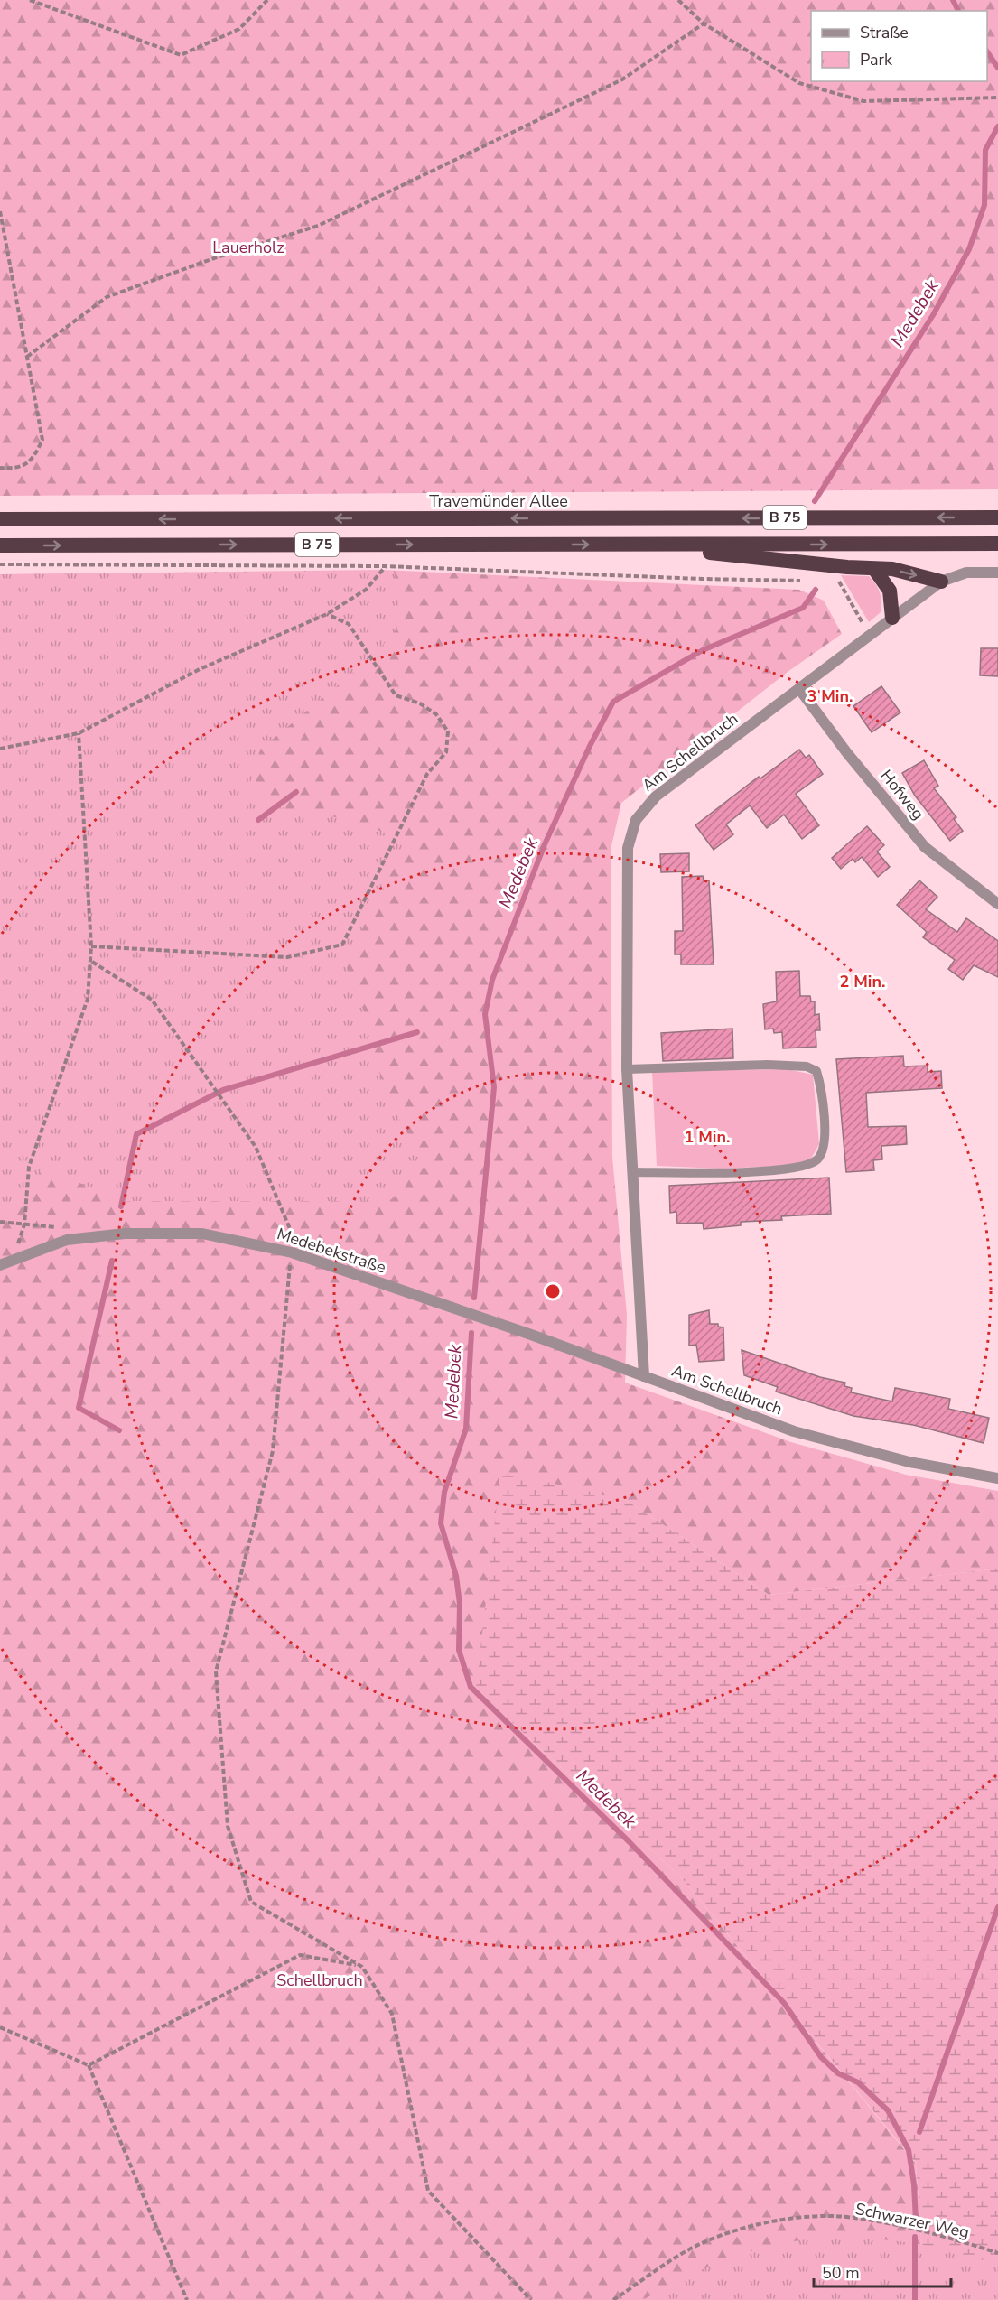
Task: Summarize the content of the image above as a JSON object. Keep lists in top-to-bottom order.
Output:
{
  "streets": {
    "highway": ["Travemünder Allee", "B 75"],
    "street": ["Am Schellbruch", "Hofweg", "Medebekstraße"],
    "path": ["Schwarzer Weg"]
  },
  "crossings": [
    ["Am Schellbruch", "Hofweg"],
    ["Am Schellbruch", "Medebekstraße"]
  ],
  "water": ["Medebek"],
  "parks": ["Lauerholz", "Schellbruch"],
  "legend": ["Straße", "Park"],
  "scale_bar": "50 m",
  "rings": ["3 Min.", "2 Min.", "1 Min."]
}
